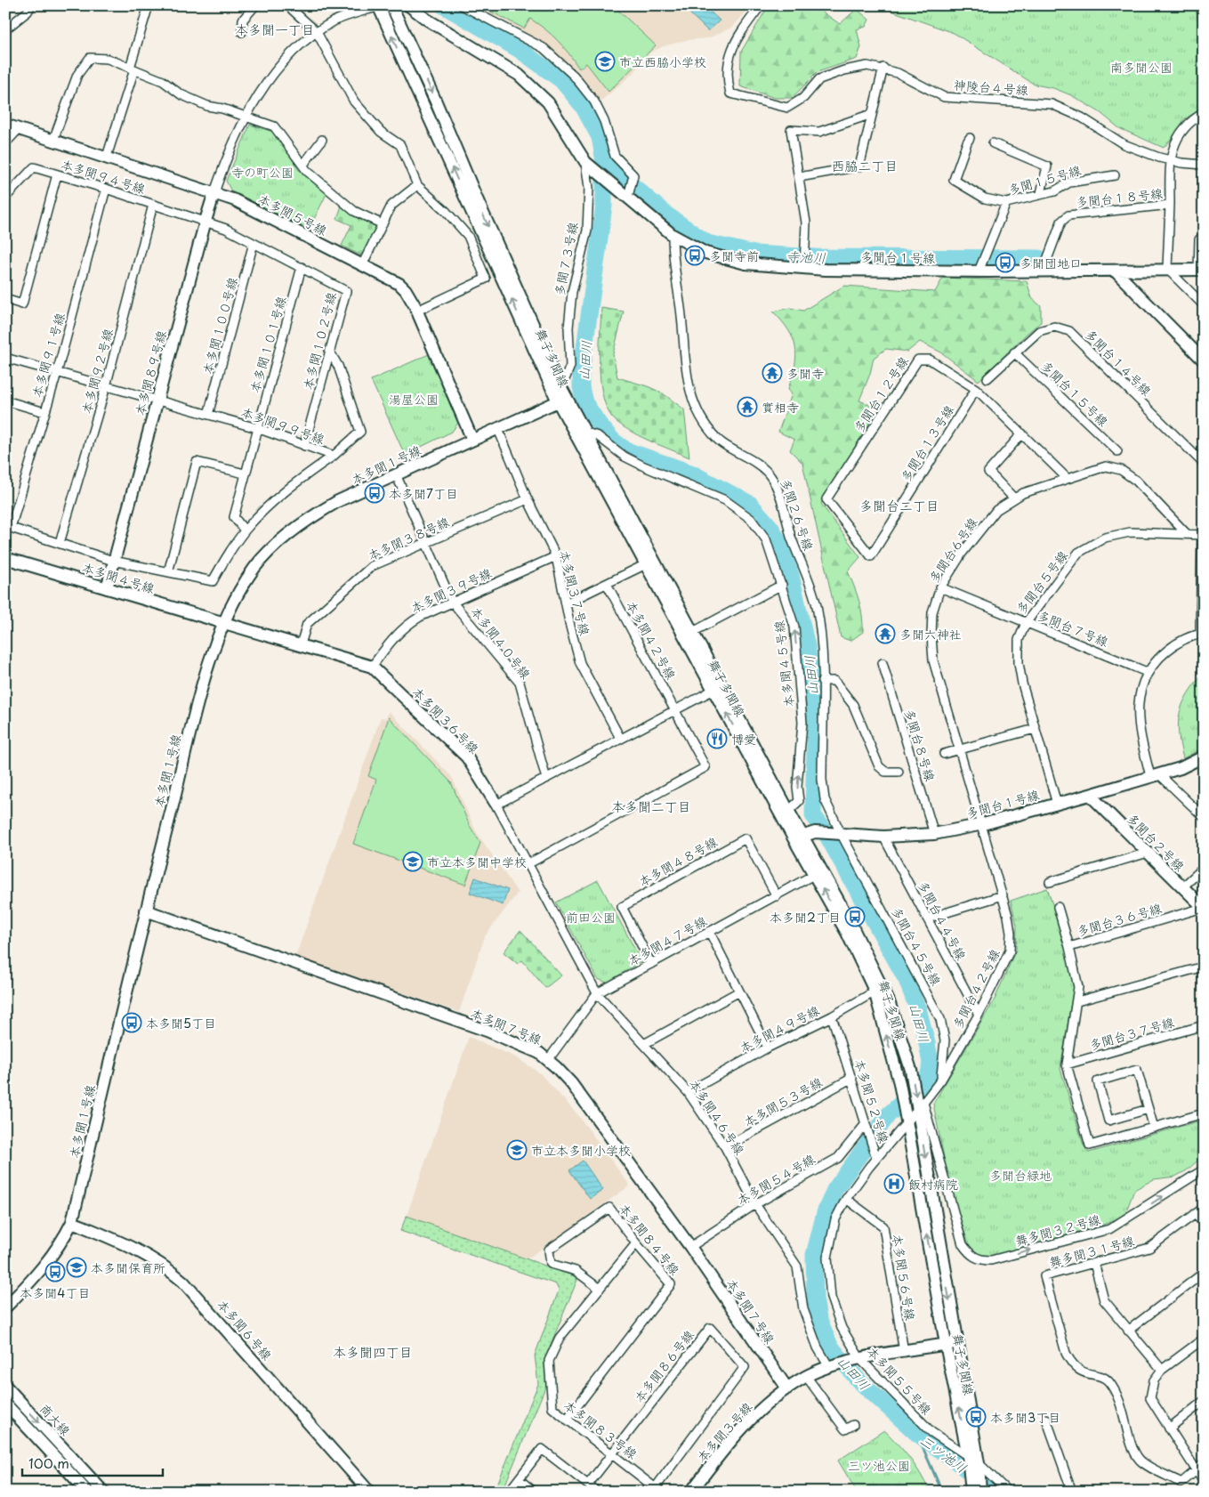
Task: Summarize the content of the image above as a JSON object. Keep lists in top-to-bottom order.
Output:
{
  "streets": {
    "street": [
      "神陵台４号線",
      "本多聞９４号線",
      "多聞１５号線",
      "多聞台１８号線",
      "本多聞５号線",
      "多聞台１号線",
      "多聞７３号線",
      "本多聞１００号線",
      "本多聞１０２号線",
      "本多聞１０１号線",
      "本多聞９１号線",
      "舞子多聞線",
      "多聞台１４号線",
      "本多聞９２号線",
      "本多聞８９号線",
      "多聞台１５号線",
      "多聞台１２号線",
      "本多聞９９号線",
      "多聞台１３号線",
      "本多聞１号線",
      "多聞２６号線",
      "本多聞３８号線",
      "多聞台６号線",
      "本多聞４号線",
      "多聞台５号線",
      "本多聞３９号線",
      "本多聞３７号線",
      "多聞台７号線",
      "本多聞４２号線",
      "本多聞４０号線",
      "本多聞４５号線",
      "本多聞３６号線",
      "多聞台８号線",
      "多聞台２号線",
      "本多聞４８号線",
      "多聞台３６号線",
      "多聞台４４号線",
      "本多聞４７号線",
      "多聞台４５号線",
      "多聞台４２号線",
      "本多聞７号線",
      "本多聞４９号線",
      "多聞台３７号線",
      "本多聞５２号線",
      "本多聞５３号線",
      "本多聞４６号線",
      "本多聞５４号線",
      "舞多聞３２号線",
      "本多聞８４号線",
      "舞多聞３１号線",
      "本多聞５６号線",
      "本多聞６号線",
      "本多聞８６号線",
      "本多聞５５号線",
      "商大線",
      "本多聞８３号線",
      "本多聞３号線"
    ]
  },
  "crossings": [
    ["本多聞９４号線", "本多聞１０２号線"],
    ["本多聞９４号線", "本多聞９１号線"],
    ["本多聞９４号線", "本多聞９２号線"],
    ["本多聞９４号線", "本多聞８９号線"],
    ["多聞１５号線", "多聞台１号線"],
    ["多聞台１８号線", "多聞台１号線"],
    ["本多聞５号線", "本多聞８９号線"],
    ["本多聞５号線", "本多聞１号線"],
    ["多聞台１号線", "多聞７３号線"],
    ["多聞台１号線", "舞子多聞線"],
    ["多聞台１号線", "多聞２６号線"],
    ["多聞台１号線", "多聞台６号線"],
    ["多聞台１号線", "多聞台５号線"],
    ["多聞台１号線", "多聞台８号線"],
    ["多聞台１号線", "多聞台２号線"],
    ["多聞台１号線", "多聞台４４号線"],
    ["多聞台１号線", "多聞台４５号線"],
    ["多聞台１号線", "多聞台４２号線"],
    ["多聞７３号線", "舞子多聞線"],
    ["本多聞１００号線", "本多聞１０２号線"],
    ["本多聞１００号線", "本多聞９９号線"],
    ["本多聞１０２号線", "本多聞１０１号線"],
    ["本多聞１０２号線", "本多聞８９号線"],
    ["本多聞１０２号線", "本多聞９９号線"],
    ["本多聞１０１号線", "本多聞９９号線"],
    ["本多聞９１号線", "本多聞９９号線"],
    ["舞子多聞線", "本多聞１号線"],
    ["舞子多聞線", "本多聞４５号線"],
    ["舞子多聞線", "本多聞４７号線"],
    ["舞子多聞線", "多聞台４２号線"],
    ["舞子多聞線", "本多聞４９号線"],
    ["舞子多聞線", "本多聞５２号線"],
    ["舞子多聞線", "舞多聞３２号線"],
    ["舞子多聞線", "本多聞５５号線"],
    ["舞子多聞線", "本多聞３号線"],
    ["多聞台１４号線", "多聞台１５号線"],
    ["本多聞９２号線", "本多聞９９号線"],
    ["本多聞８９号線", "本多聞９９号線"],
    ["本多聞８９号線", "本多聞４号線"],
    ["多聞台１２号線", "多聞台１３号線"],
    ["多聞台１２号線", "多聞台６号線"],
    ["本多聞１号線", "本多聞４号線"],
    ["本多聞１号線", "本多聞３７号線"],
    ["本多聞１号線", "本多聞４０号線"],
    ["本多聞１号線", "本多聞３６号線"],
    ["本多聞１号線", "本多聞７号線"],
    ["本多聞１号線", "本多聞６号線"],
    ["多聞２６号線", "多聞台４５号線"],
    ["本多聞３８号線", "本多聞３７号線"],
    ["本多聞３８号線", "本多聞４０号線"],
    ["本多聞３８号線", "本多聞３６号線"],
    ["多聞台６号線", "多聞台５号線"],
    ["多聞台６号線", "多聞台７号線"],
    ["多聞台６号線", "多聞台４２号線"],
    ["本多聞４号線", "本多聞３６号線"],
    ["多聞台５号線", "多聞台７号線"],
    ["本多聞３９号線", "本多聞３７号線"],
    ["本多聞３９号線", "本多聞４０号線"],
    ["本多聞３９号線", "本多聞３６号線"],
    ["本多聞４２号線", "本多聞４６号線"],
    ["本多聞３６号線", "本多聞４６号線"],
    ["多聞台２号線", "多聞台３６号線"],
    ["本多聞４８号線", "本多聞４７号線"],
    ["多聞台３６号線", "多聞台３７号線"],
    ["多聞台４４号線", "多聞台４２号線"],
    ["本多聞４７号線", "本多聞７号線"],
    ["本多聞４７号線", "本多聞４６号線"],
    ["多聞台４５号線", "多聞台４２号線"],
    ["多聞台４２号線", "本多聞５２号線"],
    ["多聞台４２号線", "舞多聞３２号線"],
    ["本多聞７号線", "本多聞５４号線"],
    ["本多聞７号線", "本多聞３号線"],
    ["本多聞４９号線", "本多聞５２号線"],
    ["本多聞４９号線", "本多聞４６号線"],
    ["本多聞５２号線", "本多聞５３号線"],
    ["本多聞５２号線", "本多聞５４号線"],
    ["本多聞５２号線", "舞多聞３２号線"],
    ["本多聞５２号線", "本多聞５５号線"],
    ["本多聞５３号線", "本多聞４６号線"],
    ["本多聞４６号線", "本多聞５４号線"],
    ["本多聞４６号線", "本多聞３号線"],
    ["本多聞８４号線", "本多聞８３号線"],
    ["本多聞５６号線", "本多聞５５号線"],
    ["本多聞５６号線", "本多聞３号線"],
    ["本多聞８６号線", "本多聞８３号線"],
    ["本多聞５５号線", "本多聞３号線"]
  ],
  "one_way": ["本多聞４５号線"],
  "districts": [
    "本多聞一丁目",
    "西脇二丁目",
    "多聞台二丁目",
    "本多聞二丁目",
    "本多聞四丁目"
  ],
  "water": ["寺池川", "山田川", "三ツ池川"],
  "parks": [
    "南多聞公園",
    "寺の町公園",
    "湯屋公園",
    "前田公園",
    "多聞台緑地",
    "三ツ池公園"
  ],
  "places": {
    "school or university": [
      "市立西脇小学校",
      "市立本多聞中学校",
      "市立本多聞小学校",
      "本多聞保育所"
    ],
    "bus stop": [
      "多聞寺前",
      "多聞団地口",
      "本多聞7丁目",
      "本多聞2丁目",
      "本多聞5丁目",
      "本多聞4丁目",
      "本多聞3丁目"
    ],
    "temple": ["多聞寺", "實相寺", "多聞六神社"],
    "restaurant": ["博愛"],
    "hospital": ["飯村病院"]
  },
  "scale_bar": "100 m"
}
